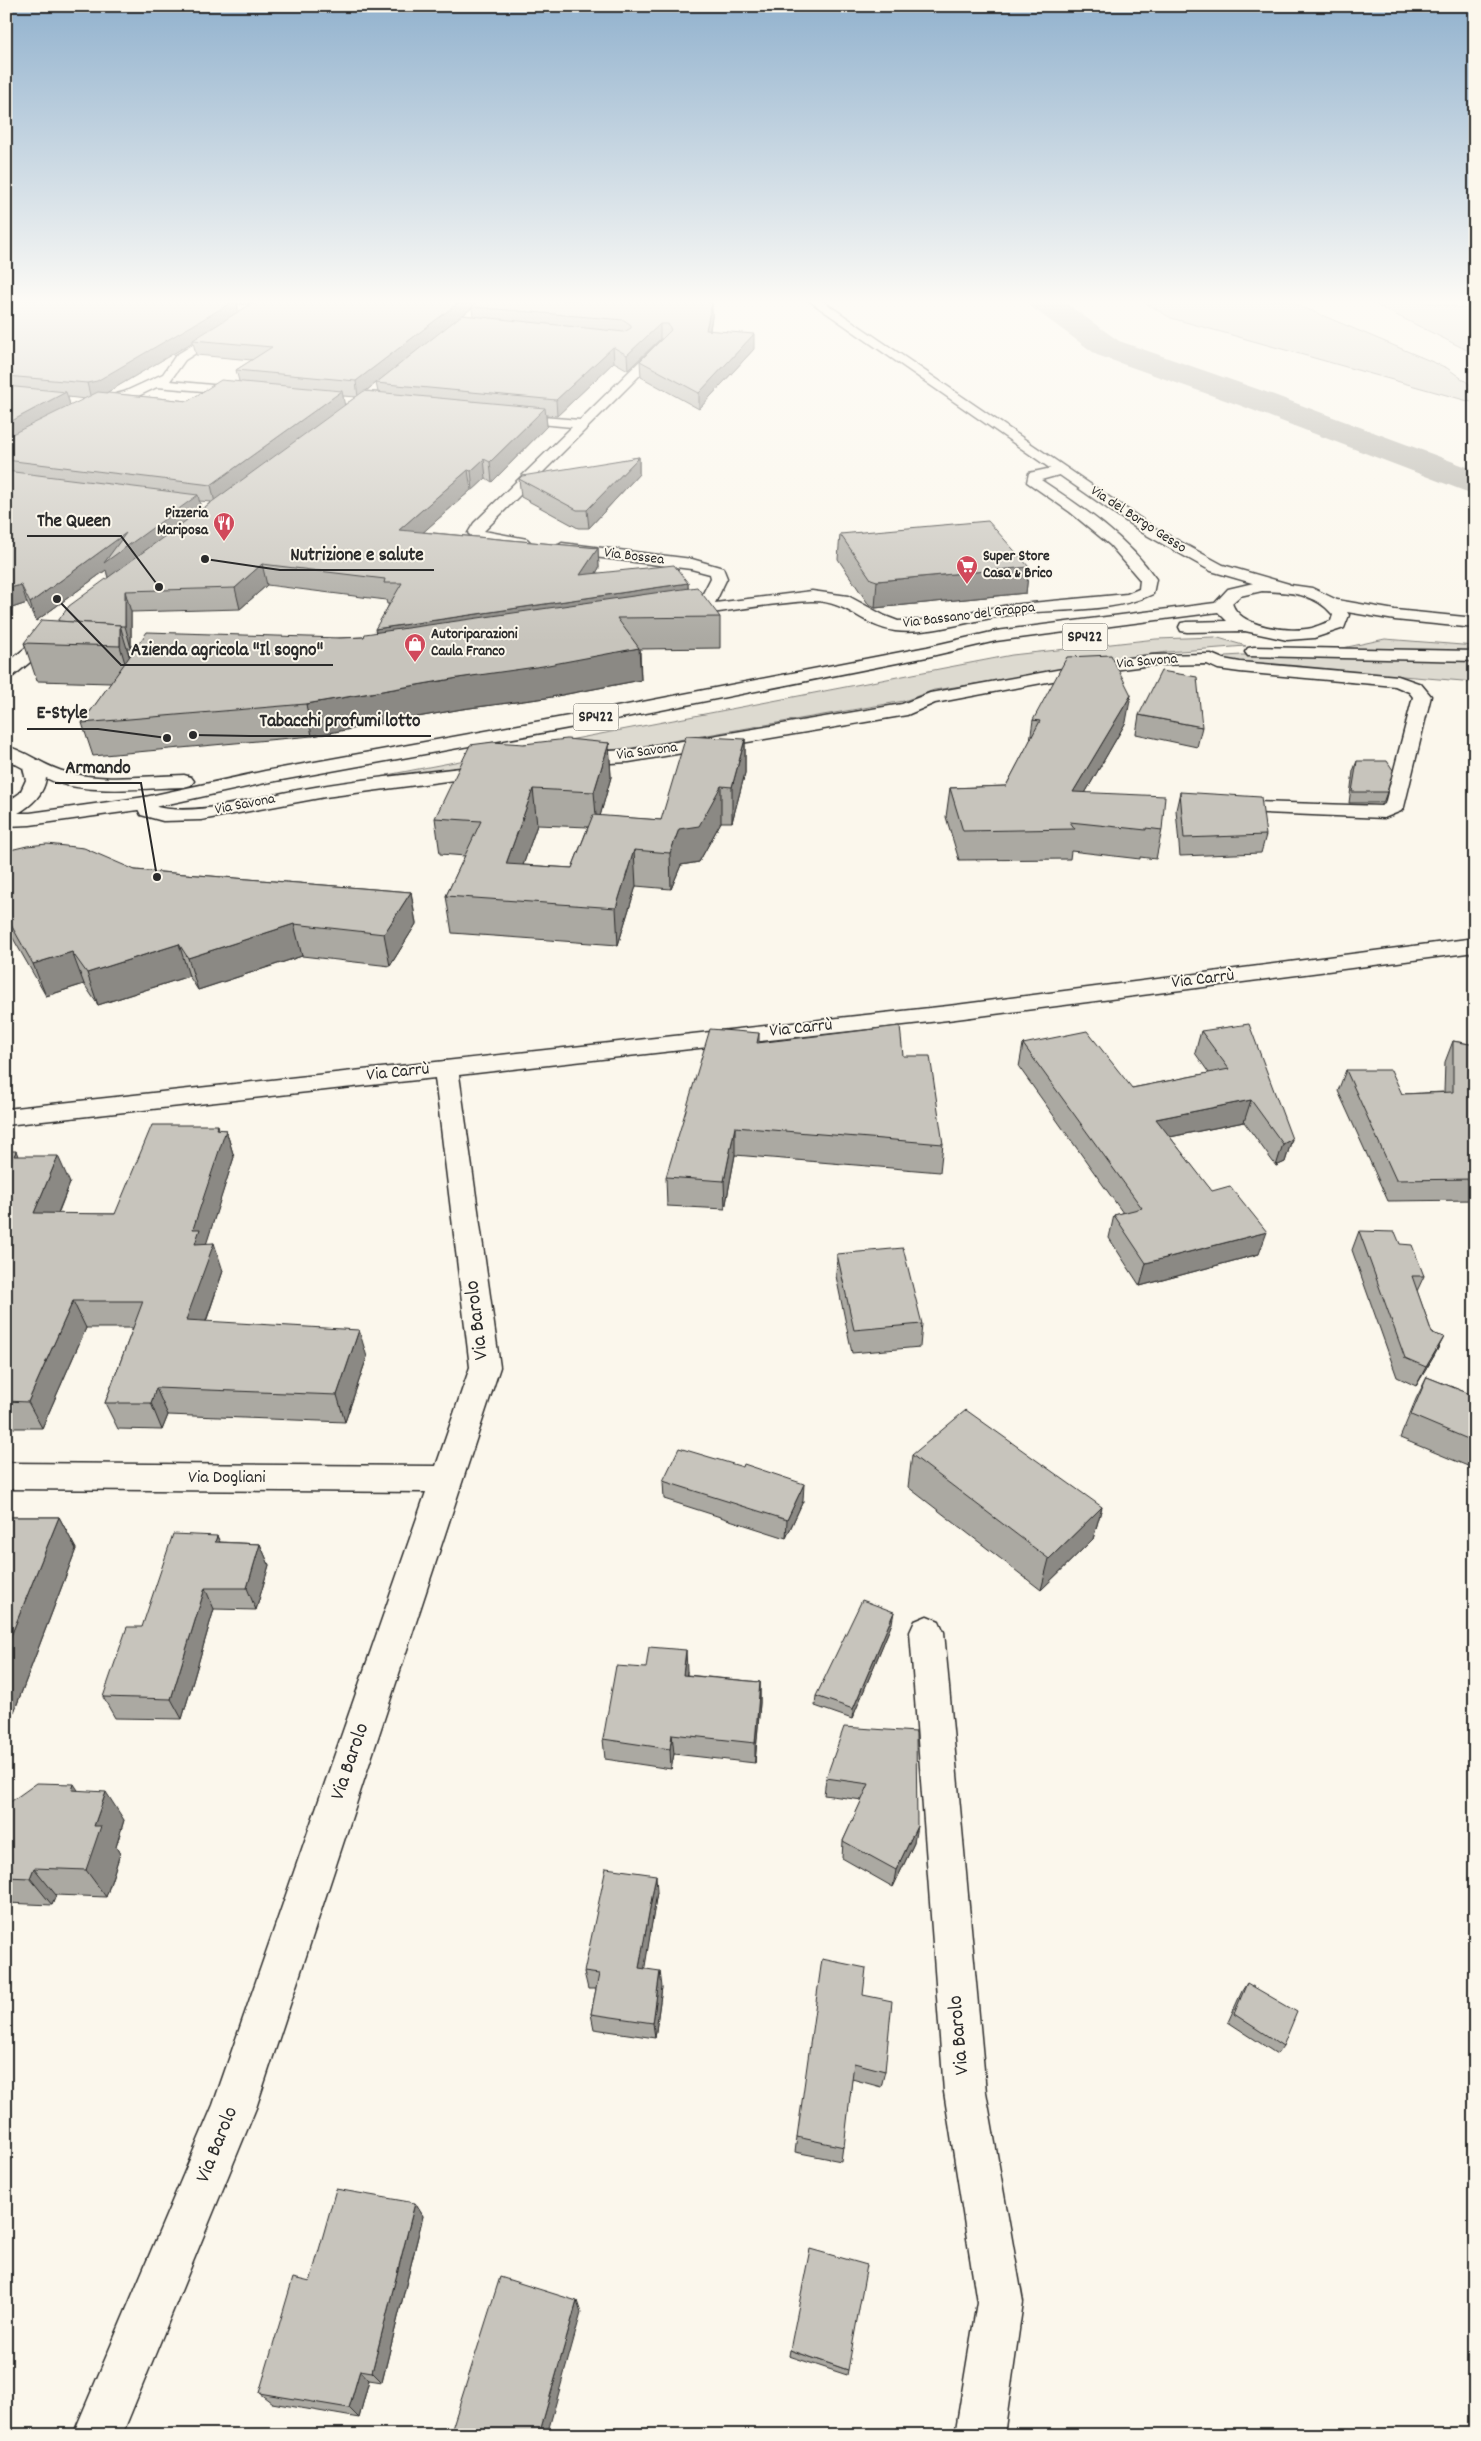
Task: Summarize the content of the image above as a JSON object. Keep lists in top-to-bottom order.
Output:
{
  "streets": {
    "street": [
      "Via del Borgo Gesso",
      "Via Bossea",
      "Via Bassano del Grappa",
      "SP422",
      "Via Savona",
      "Via Carrù",
      "Via Barolo",
      "Via Dogliani"
    ]
  },
  "crossings": [
    ["Via del Borgo Gesso", "Via Bassano del Grappa"],
    ["Via del Borgo Gesso", "Via Savona"],
    ["Via Bossea", "Via Bassano del Grappa"],
    ["SP422", "Via Savona"],
    ["Via Carrù", "Via Barolo"],
    ["Via Barolo", "Via Dogliani"]
  ],
  "places": {
    "restaurant": ["Pizzeria Mariposa"],
    "other": [
      "Nutrizione e salute",
      "The Queen",
      "Azienda agricola \"Il sogno\"",
      "Tabacchi profumi lotto",
      "E-Style",
      "Armando"
    ],
    "supermarket": ["Super Store Casa & Brico"],
    "shop": ["Autoriparazioni Caula Franco"]
  }
}
